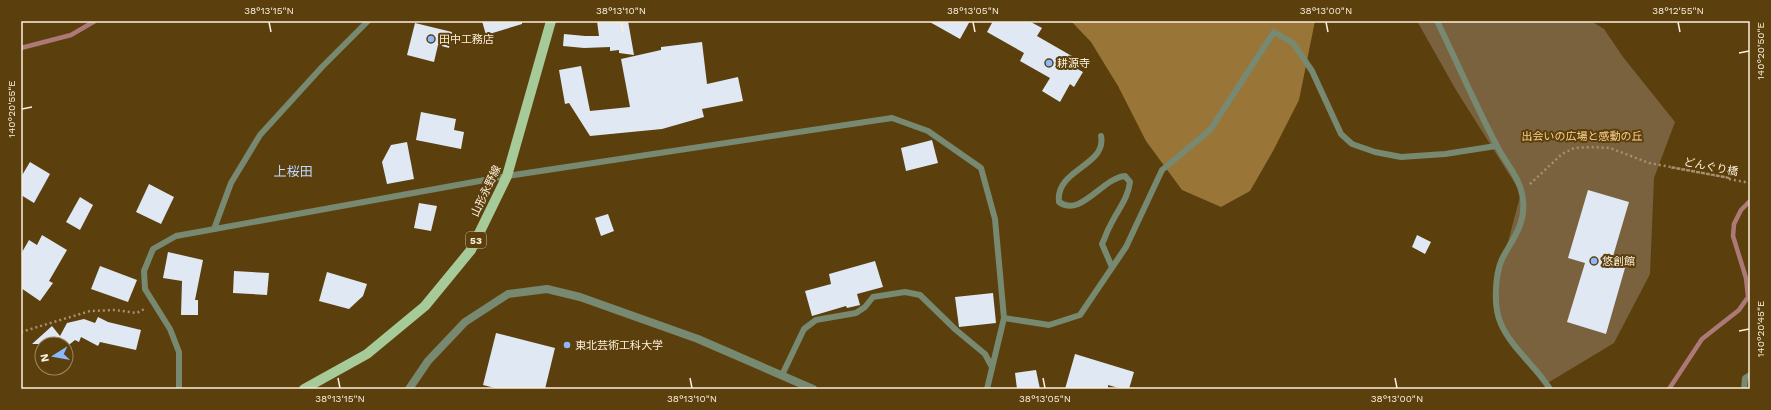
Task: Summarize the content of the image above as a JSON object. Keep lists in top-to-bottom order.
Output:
{
  "streets": {
    "main road": ["山形永野線", "53"],
    "path": ["どんぐり橋"]
  },
  "districts": ["上桜田"],
  "parks": ["出会いの広場と感動の丘"],
  "places": [
    "田中工務店",
    "耕源寺",
    "悠創館",
    "東北芸術工科大学"
  ],
  "north": "left",
  "coordinates": [
    "38°13'15\"N",
    "38°13'10\"N",
    "38°13'05\"N",
    "38°13'00\"N",
    "38°12'55\"N",
    "140°20'50\"E",
    "140°20'55\"E",
    "140°20'45\"E"
  ]
}
